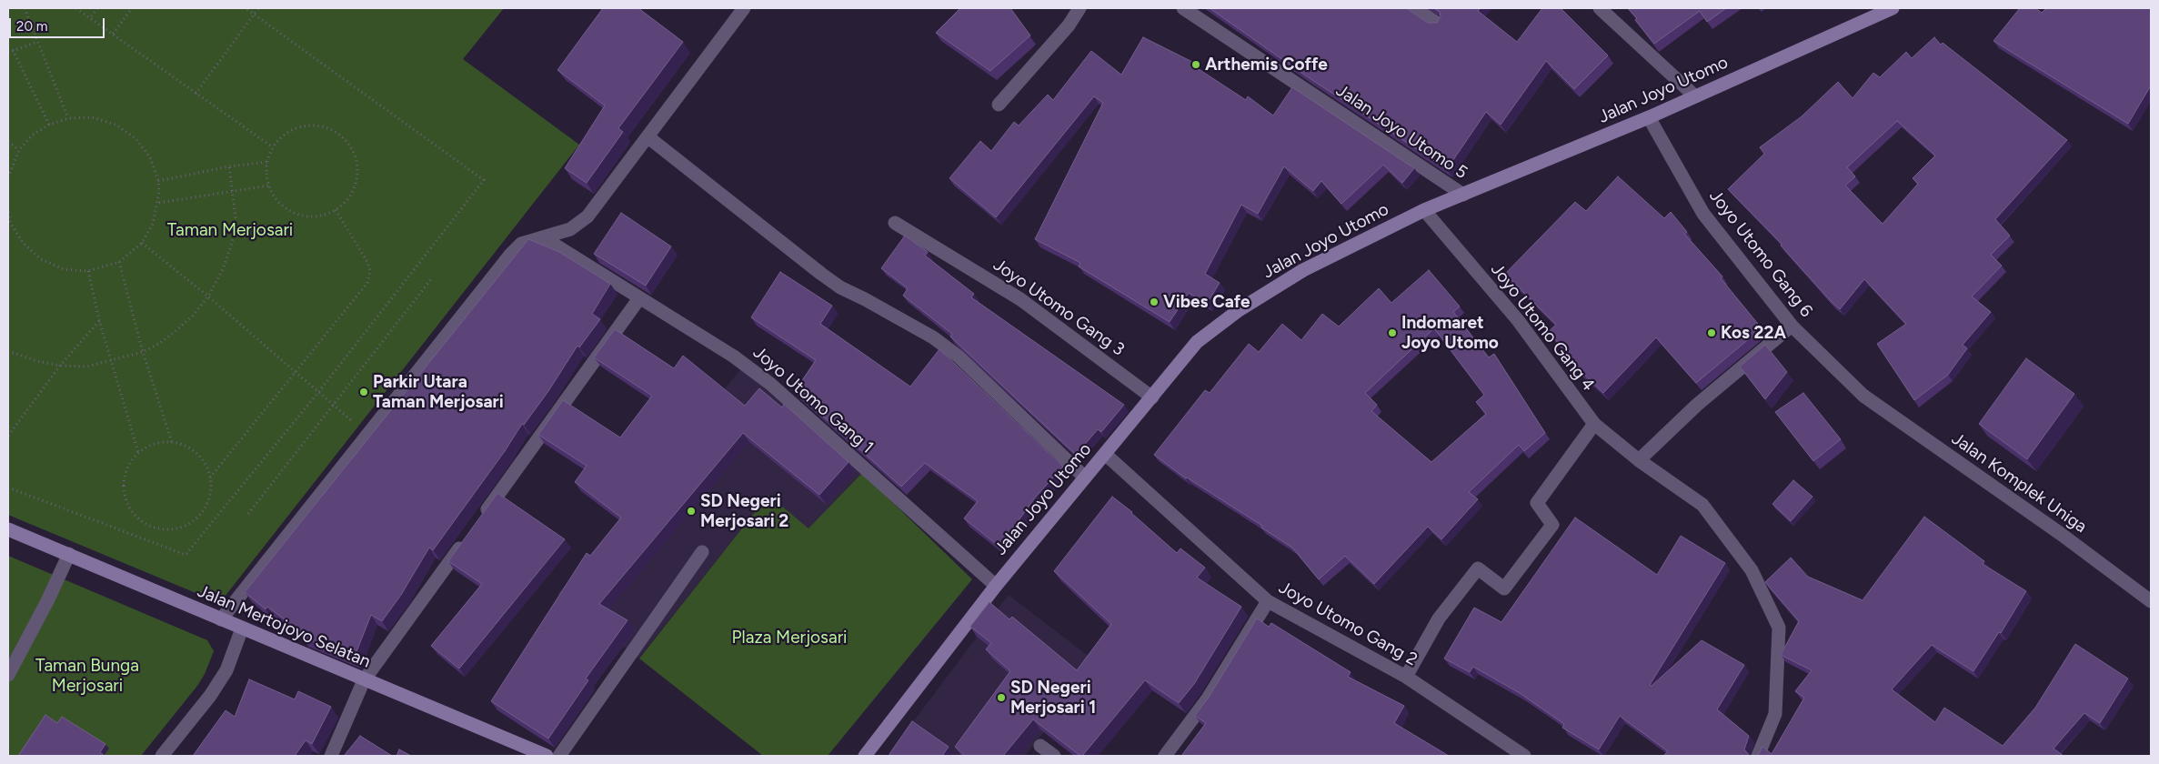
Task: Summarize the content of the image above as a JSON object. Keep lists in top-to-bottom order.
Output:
{
  "streets": {
    "main road": ["Jalan Joyo Utomo", "Jalan Mertojoyo Selatan"],
    "street": [
      "Jalan Joyo Utomo 5",
      "Joyo Utomo Gang 6",
      "Joyo Utomo Gang 3",
      "Joyo Utomo Gang 4",
      "Joyo Utomo Gang 1",
      "Jalan Komplek Uniga",
      "Joyo Utomo Gang 2"
    ]
  },
  "crossings": [
    ["Jalan Joyo Utomo", "Jalan Joyo Utomo 5"],
    ["Jalan Joyo Utomo", "Joyo Utomo Gang 6"],
    ["Jalan Joyo Utomo", "Joyo Utomo Gang 3"],
    ["Jalan Joyo Utomo", "Joyo Utomo Gang 4"],
    ["Jalan Joyo Utomo", "Joyo Utomo Gang 1"],
    ["Jalan Joyo Utomo", "Joyo Utomo Gang 2"],
    ["Joyo Utomo Gang 6", "Jalan Komplek Uniga"]
  ],
  "parks": ["Taman Merjosari", "Plaza Merjosari", "Taman Bunga Merjosari"],
  "places": [
    "Arthemis Coffe",
    "Vibes Cafe",
    "Indomaret Joyo Utomo",
    "Kos 22A",
    "Parkir Utara Taman Merjosari",
    "SD Negeri Merjosari 2",
    "SD Negeri Merjosari 1"
  ],
  "scale_bar": "20 m"
}
